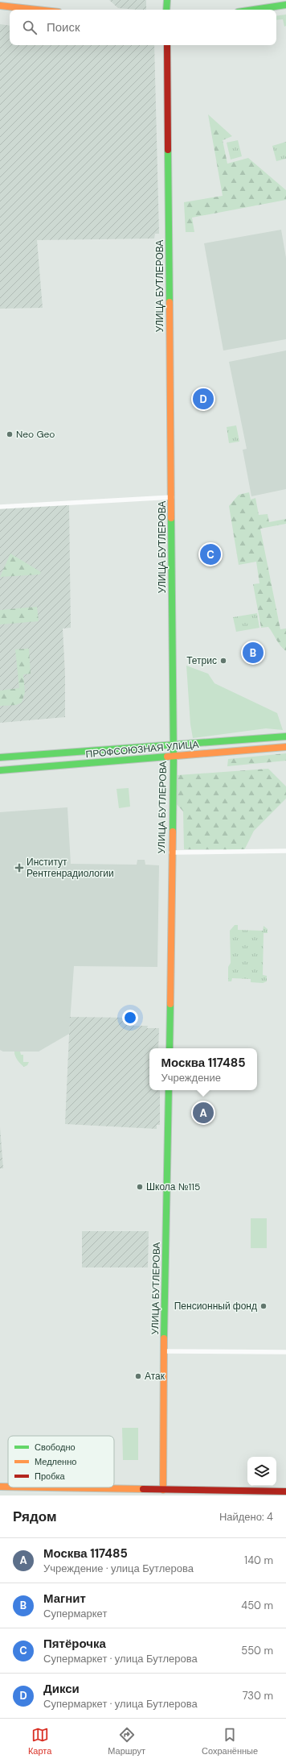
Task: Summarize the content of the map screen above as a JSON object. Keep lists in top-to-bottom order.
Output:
{
  "streets": {
    "street": ["УЛИЦА БУТЛЕРОВА", "ПРОФСОЮЗНАЯ УЛИЦА"]
  },
  "crossings": [
    ["УЛИЦА БУТЛЕРОВА", "ПРОФСОЮЗНАЯ УЛИЦА"]
  ],
  "places": {
    "other": [
      "Neo Geo",
      "Тетрис",
      "Школа №115",
      "Пенсионный фонд",
      "Атак"
    ],
    "health": ["Институт Рентгенрадиологии"]
  },
  "legend": ["Свободно", "Медленно", "Пробка"],
  "page": {
    "search": "Поиск",
    "pins": [
      "D",
      "C",
      "B",
      "A"
    ],
    "popup": ["Москва 117485", "Учреждение"],
    "heading": ["Рядом", "Найдено: 4"],
    "list": [
      {
        "mark": "A",
        "name": "Москва 117485",
        "note": "Учреждение · улица Бутлерова",
        "value": "140 m"
      },
      {
        "mark": "B",
        "name": "Магнит",
        "note": "Супермаркет",
        "value": "450 m"
      },
      {
        "mark": "C",
        "name": "Пятёрочка",
        "note": "Супермаркет · улица Бутлерова",
        "value": "550 m"
      },
      {
        "mark": "D",
        "name": "Дикси",
        "note": "Супермаркет · улица Бутлерова",
        "value": "730 m"
      }
    ],
    "nav": ["Карта", "Маршрут", "Сохранённые"]
  }
}
